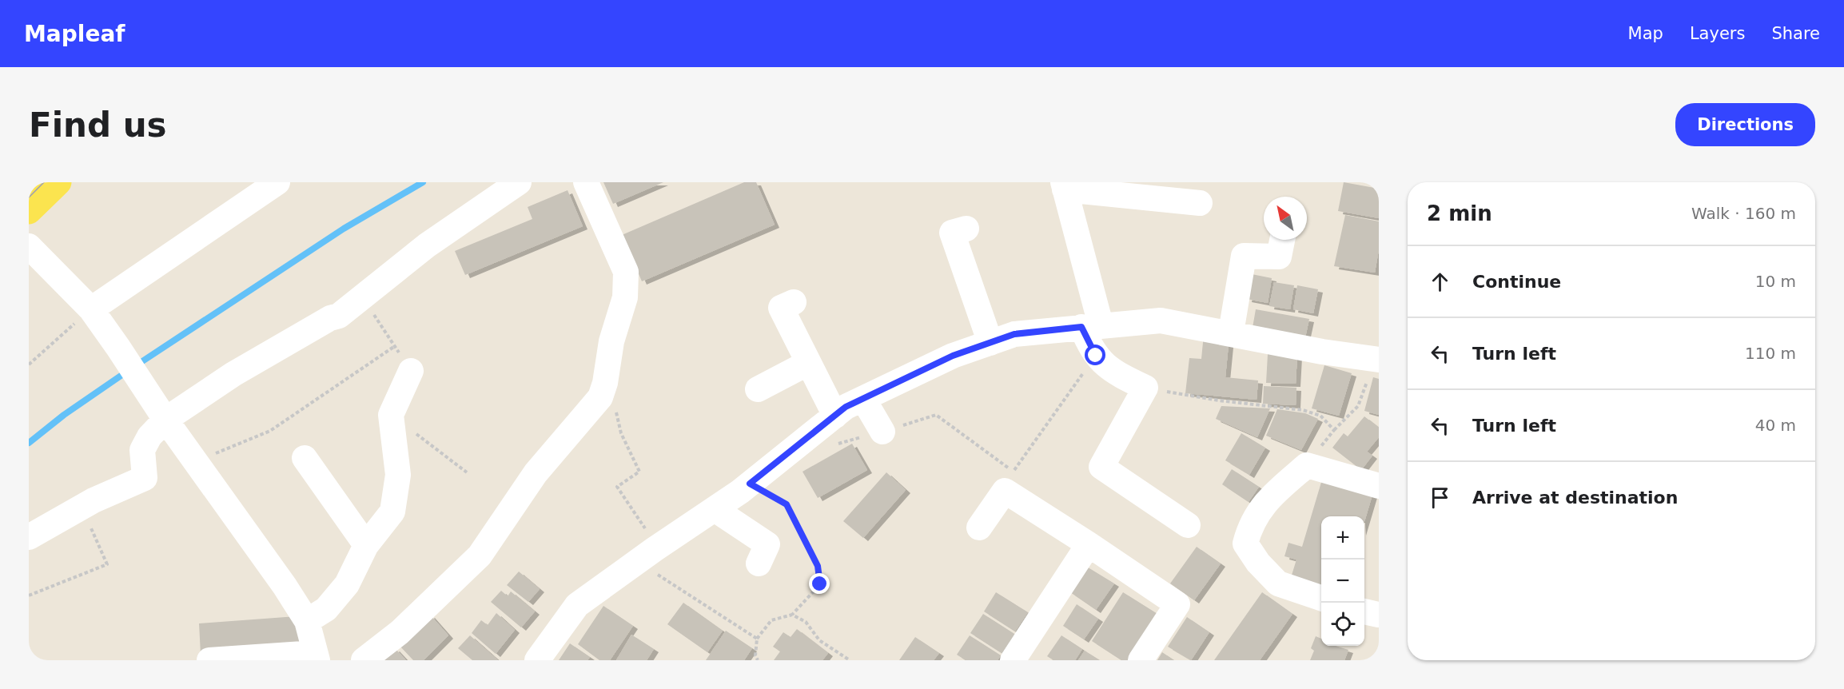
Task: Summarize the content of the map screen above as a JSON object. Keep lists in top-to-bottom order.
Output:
{
  "north": "top left",
  "page": {
    "header": "Mapleaf",
    "nav": ["Map", "Layers", "Share"],
    "buttons": "Directions",
    "title": "Find us",
    "heading": ["2 min", "Walk · 160 m"],
    "list": [
      ["Continue", "10 m"],
      ["Turn left", "110 m"],
      ["Turn left", "40 m"],
      "Arrive at destination"
    ],
    "map_buttons": ["+", "−"]
  }
}
